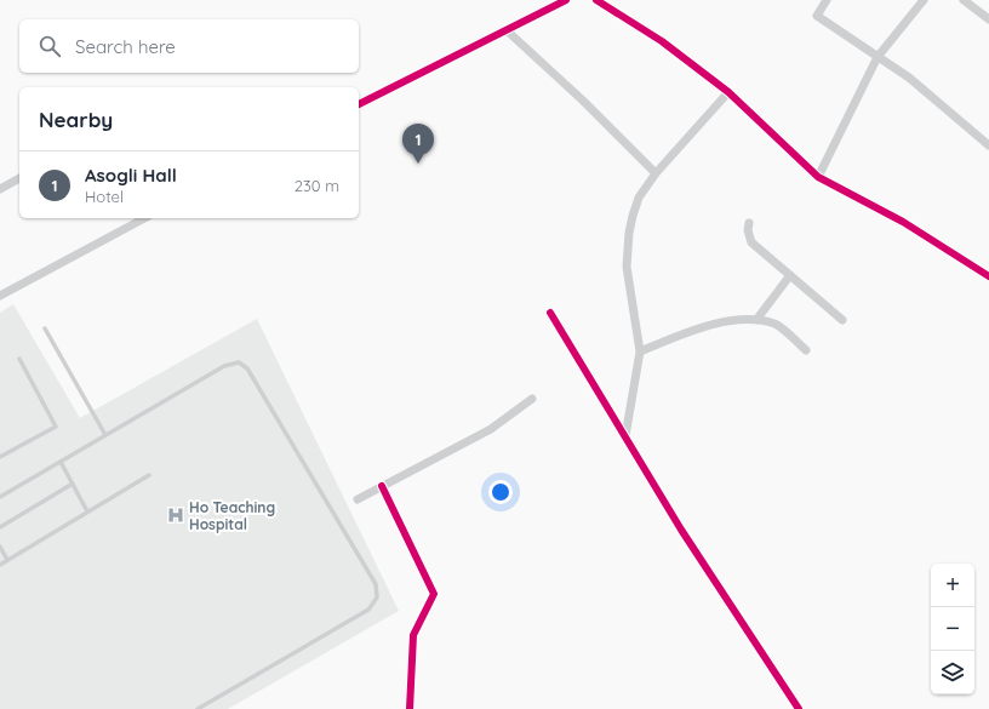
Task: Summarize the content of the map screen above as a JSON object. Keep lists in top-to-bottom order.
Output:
{
  "places": {
    "hospital": ["Ho Teaching Hospital"]
  },
  "page": {
    "search": "Search here",
    "heading": "Nearby",
    "pins": "1",
    "list": [
      {
        "mark": "1",
        "name": "Asogli Hall",
        "note": "Hotel",
        "value": "230 m"
      }
    ],
    "map_buttons": ["+", "−"]
  }
}
